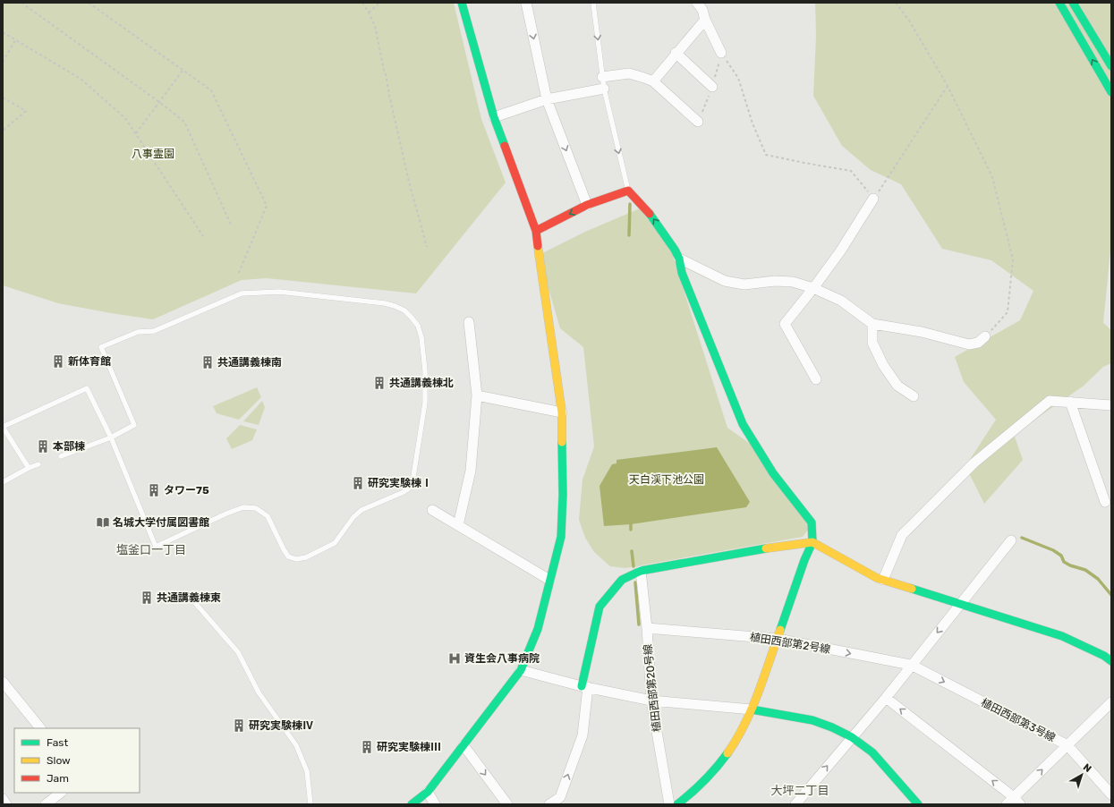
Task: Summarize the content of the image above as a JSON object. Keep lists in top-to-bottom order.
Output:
{
  "streets": {
    "street": ["植田西部第2号線", "植田西部第20号線", "植田西部第3号線"]
  },
  "crossings": [
    ["植田西部第2号線", "植田西部第20号線"],
    ["植田西部第2号線", "植田西部第3号線"]
  ],
  "districts": ["塩釜口一丁目", "大坪二丁目"],
  "parks": ["八事霊園", "天白渓下池公園"],
  "places": {
    "building": [
      "新体育館",
      "共通講義棟南",
      "共通講義棟北",
      "本部棟",
      "研究実験棟Ⅰ",
      "タワー75",
      "共通講義棟東",
      "研究実験棟Ⅳ",
      "研究実験棟Ⅲ"
    ],
    "library": ["名城大学付属図書館"],
    "hospital": ["資生会八事病院"]
  },
  "legend": ["Fast", "Slow", "Jam"],
  "north": "top right"
}
